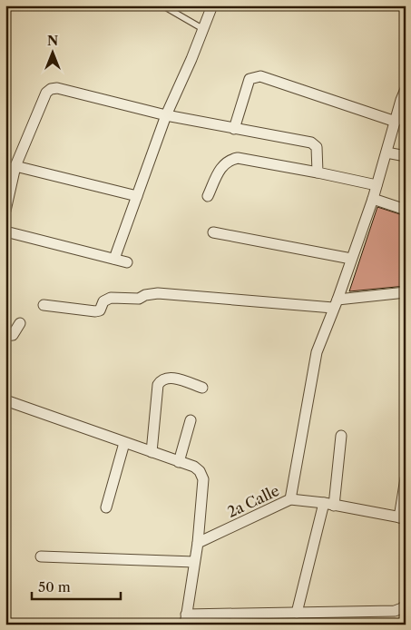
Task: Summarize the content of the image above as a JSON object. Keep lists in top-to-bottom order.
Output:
{
  "streets": {
    "street": ["2a Calle"]
  },
  "scale_bar": "50 m",
  "north": "top"
}
